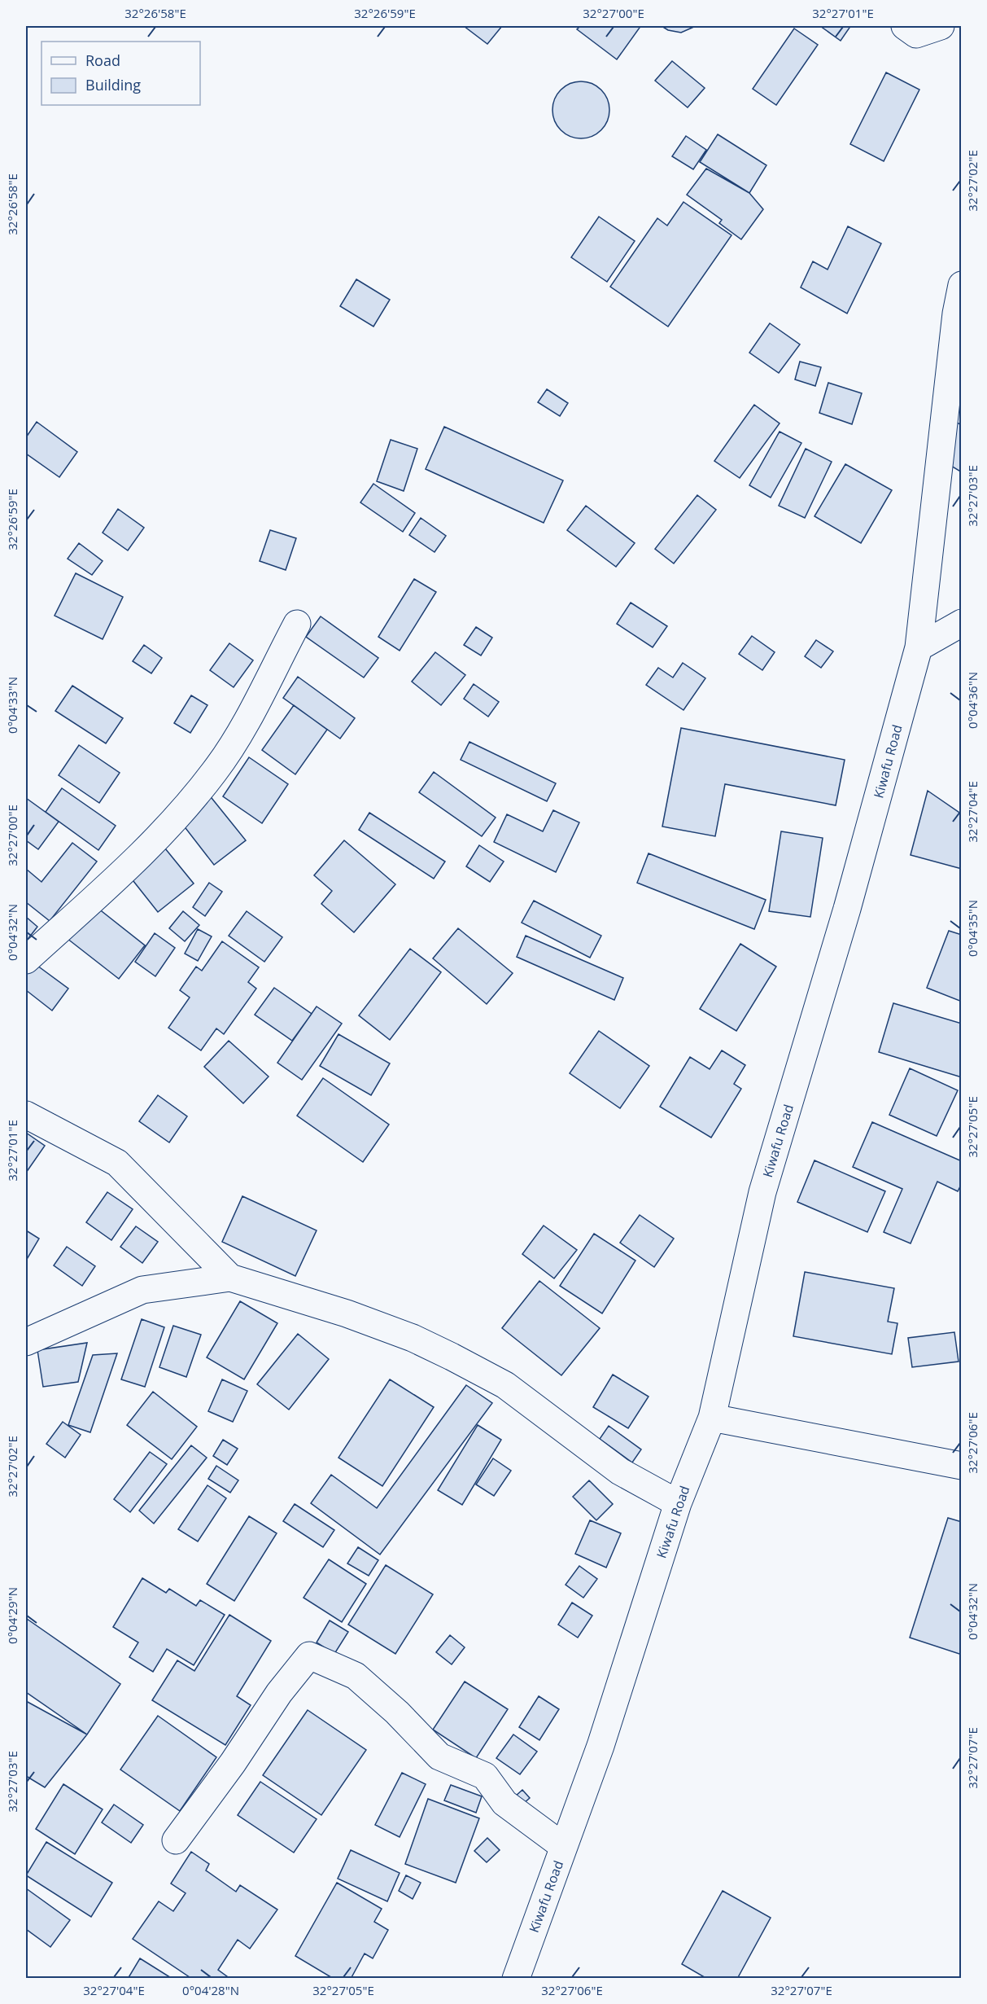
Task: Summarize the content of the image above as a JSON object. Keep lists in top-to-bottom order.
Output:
{
  "streets": {
    "street": ["Kiwafu Road"]
  },
  "legend": ["Road", "Building"],
  "coordinates": [
    "32°26'58\"E",
    "32°26'59\"E",
    "32°27'00\"E",
    "32°27'01\"E",
    "32°27'02\"E",
    "32°27'03\"E",
    "0°04'36\"N",
    "0°04'33\"N",
    "32°27'04\"E",
    "0°04'35\"N",
    "0°04'32\"N",
    "32°27'05\"E",
    "32°27'06\"E",
    "0°04'29\"N",
    "32°27'07\"E",
    "0°04'28\"N"
  ]
}
